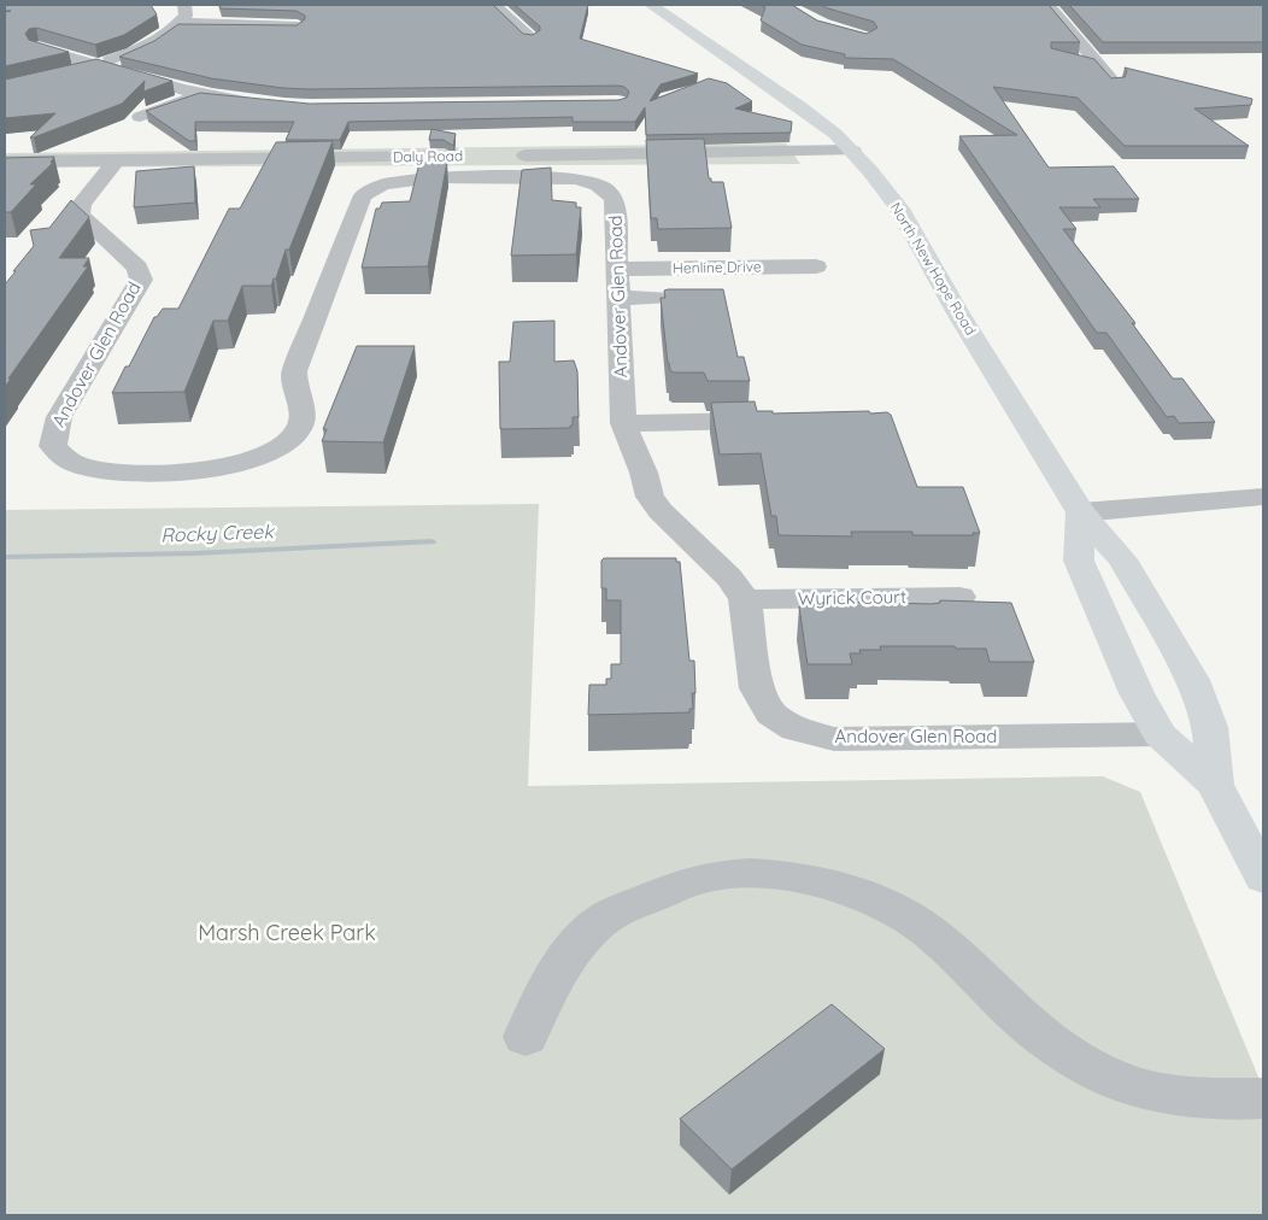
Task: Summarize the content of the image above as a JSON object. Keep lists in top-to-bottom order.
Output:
{
  "streets": {
    "main road": ["North New Hope Road"],
    "street": [
      "Daly Road",
      "Henline Drive",
      "Andover Glen Road",
      "Wyrick Court"
    ]
  },
  "crossings": [
    ["Daly Road", "Andover Glen Road"],
    ["Henline Drive", "Andover Glen Road"],
    ["North New Hope Road", "Andover Glen Road"],
    ["Andover Glen Road", "Wyrick Court"]
  ],
  "water": ["Rocky Creek"],
  "parks": ["Marsh Creek Park"]
}
